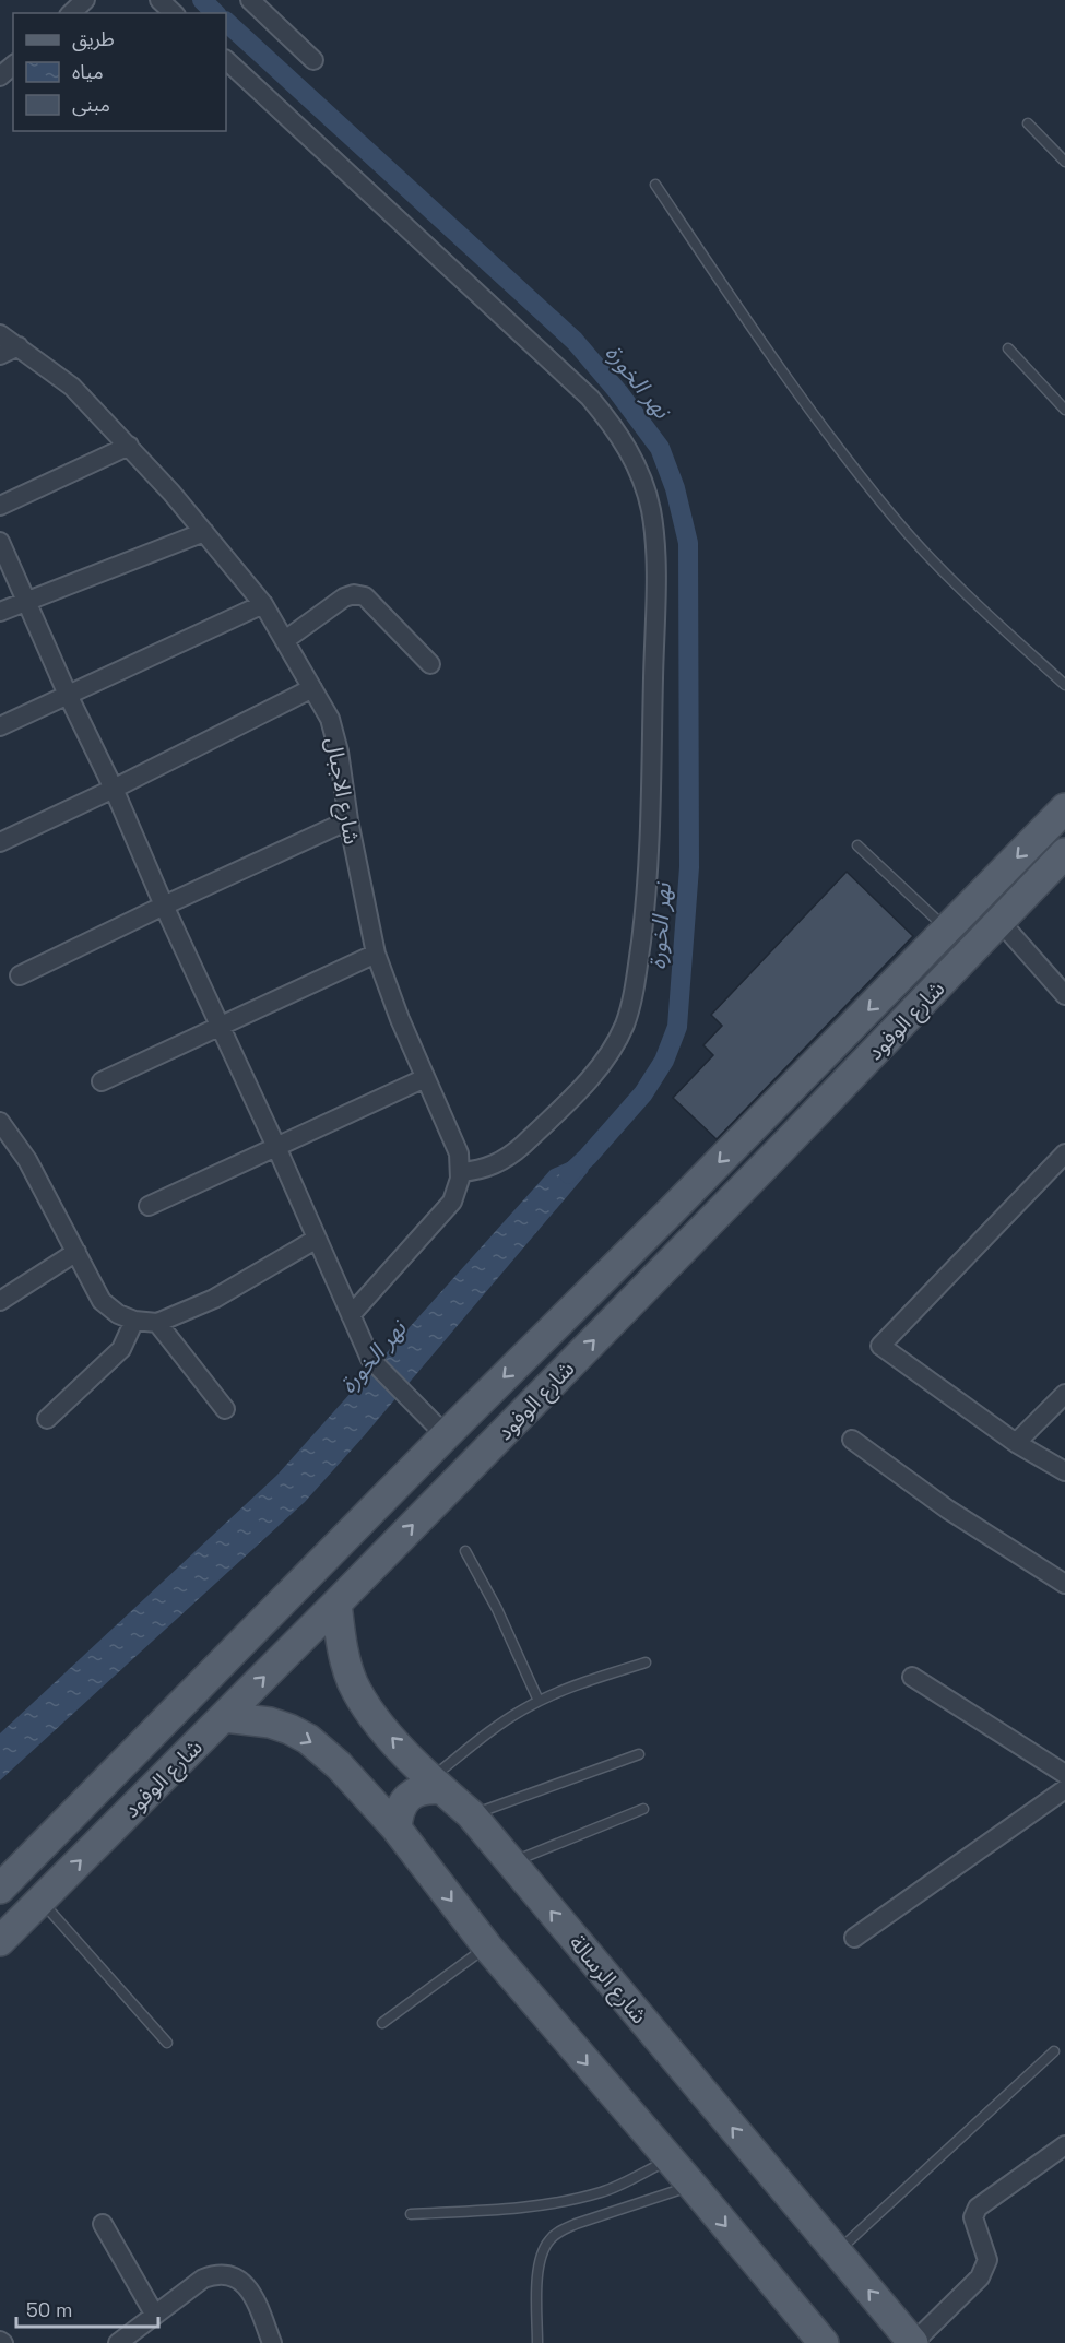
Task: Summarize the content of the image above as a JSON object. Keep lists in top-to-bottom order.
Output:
{
  "streets": {
    "main road": ["شارع الوفود", "شارع الرسالة"],
    "street": ["شارع الاجبال"]
  },
  "crossings": [
    ["شارع الوفود", "شارع الرسالة"]
  ],
  "water": ["نهر الخورة"],
  "legend": ["طريق", "مياه", "مبنى"],
  "scale_bar": "50 m"
}
